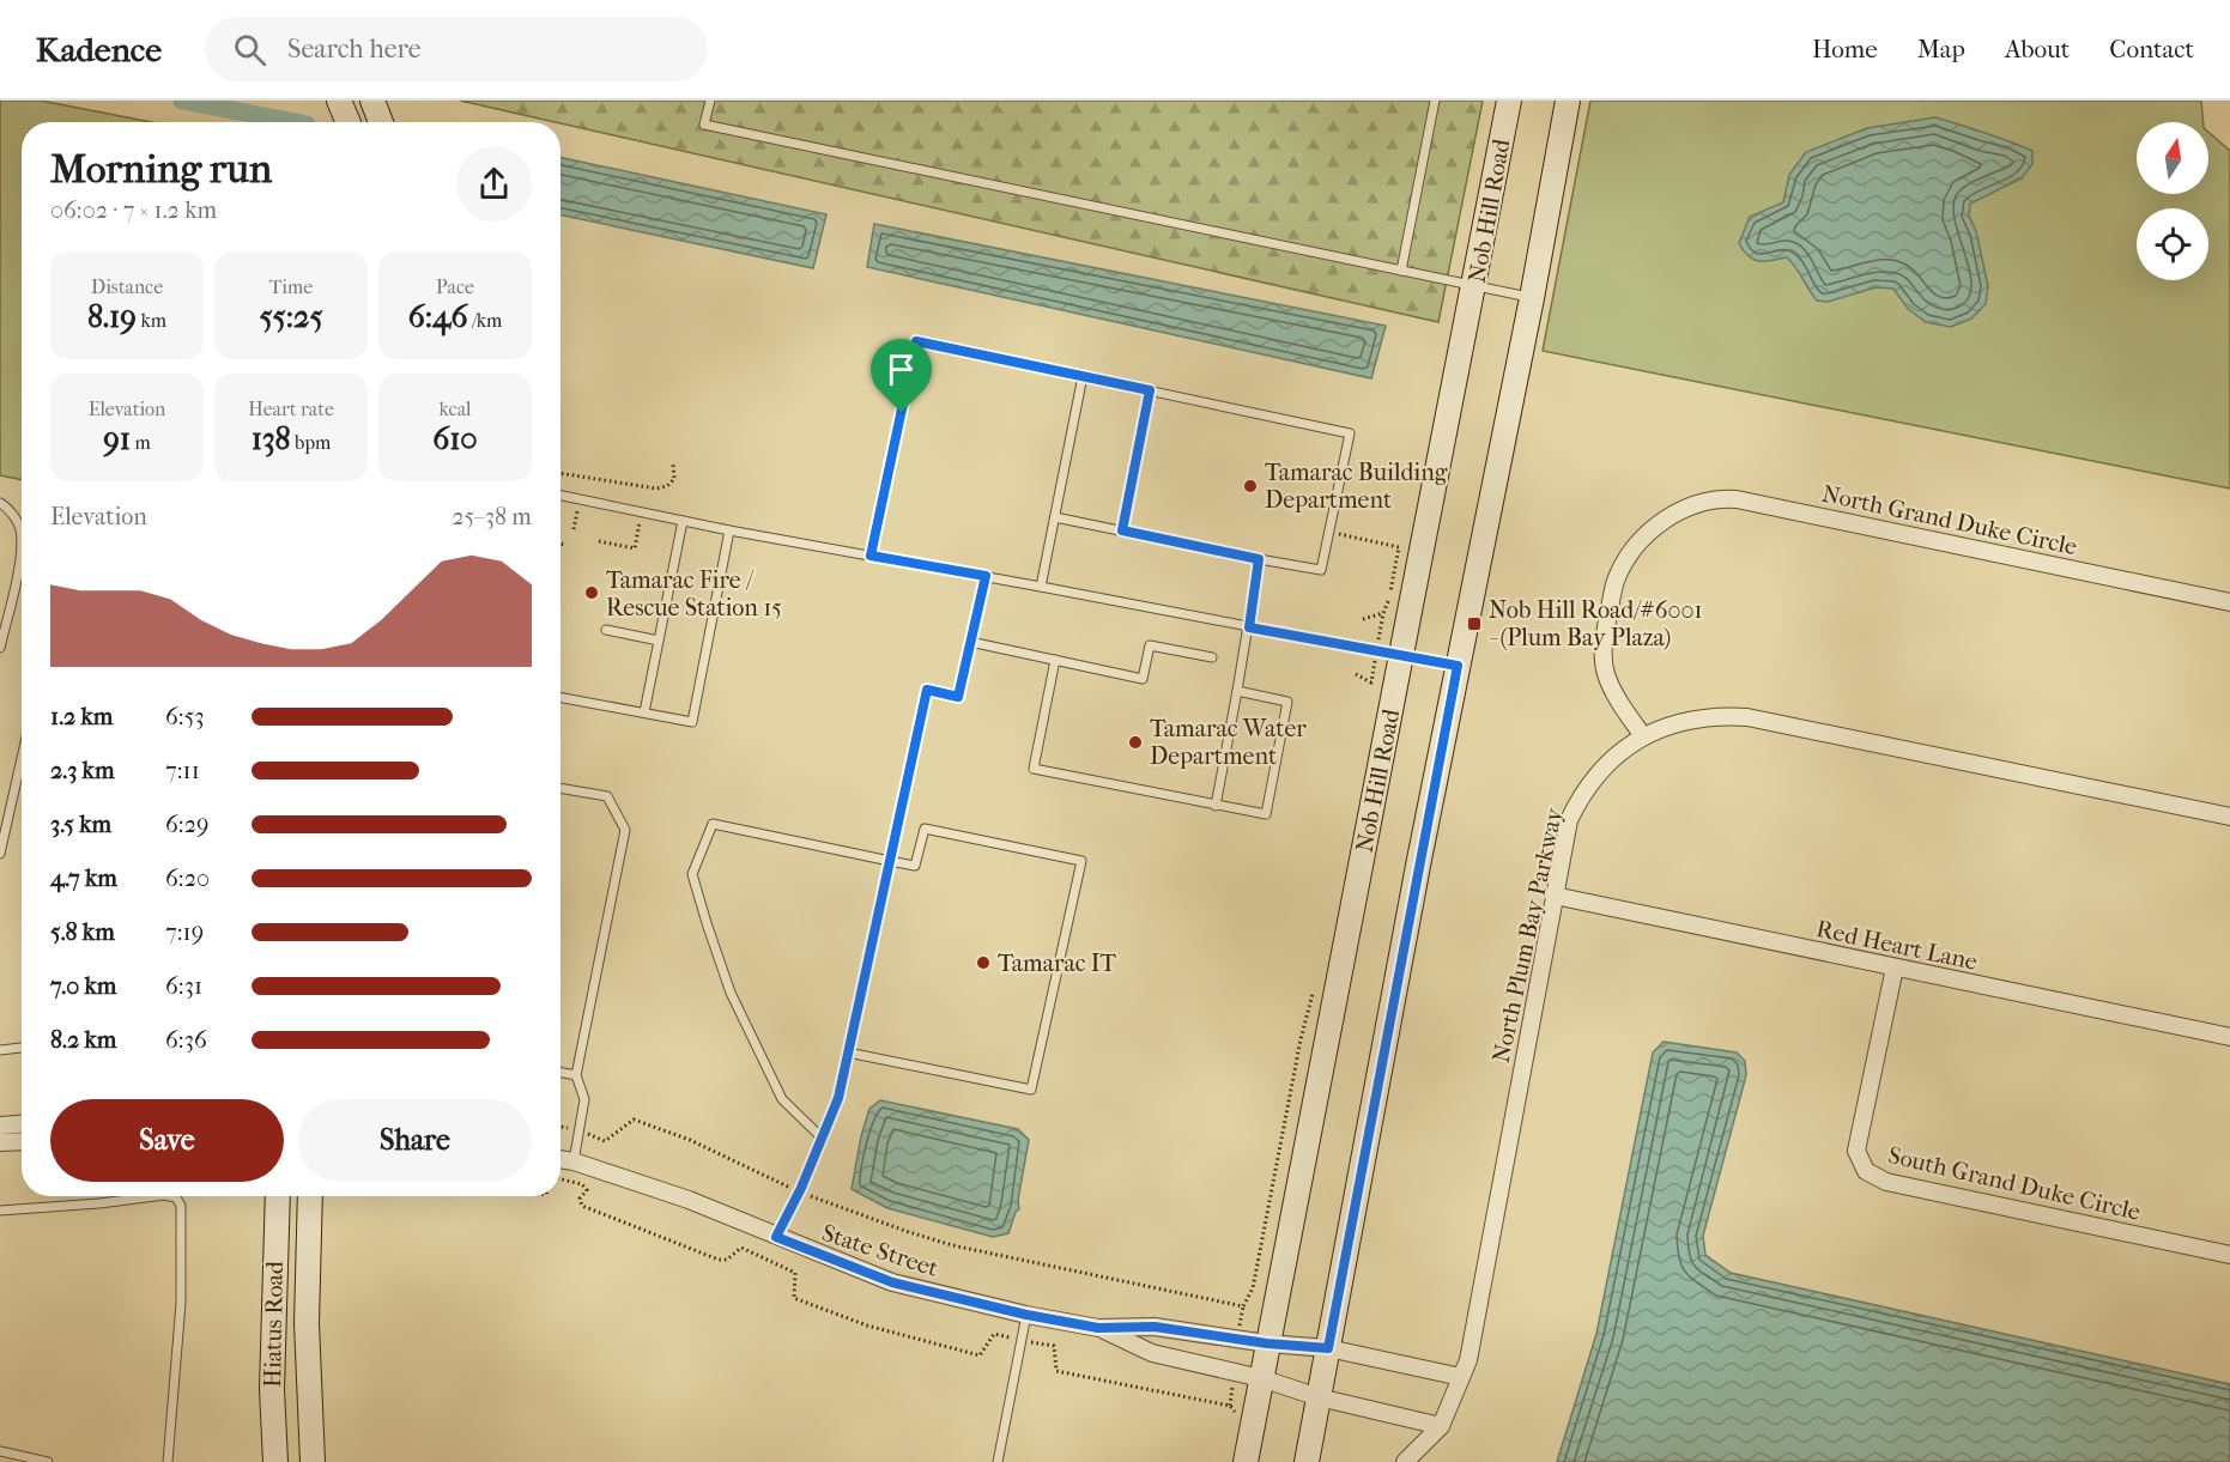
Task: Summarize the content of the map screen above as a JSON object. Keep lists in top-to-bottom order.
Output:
{
  "streets": {
    "main road": ["Nob Hill Road", "Hiatus Road"],
    "street": [
      "North Grand Duke Circle",
      "North Plum Bay Parkway",
      "Red Heart Lane",
      "South Grand Duke Circle",
      "State Street"
    ]
  },
  "crossings": [
    ["Nob Hill Road", "State Street"],
    ["North Grand Duke Circle", "North Plum Bay Parkway"],
    ["North Plum Bay Parkway", "Red Heart Lane"],
    ["North Plum Bay Parkway", "State Street"],
    ["Red Heart Lane", "South Grand Duke Circle"]
  ],
  "places": {
    "other": [
      "Tamarac Building Department",
      "Tamarac Fire / Rescue Station 15",
      "Tamarac Water Department",
      "Tamarac IT"
    ],
    "transit": ["Nob Hill Road/#6001 - (Plum Bay Plaza)"]
  },
  "north": "top",
  "page": {
    "header": "Kadence",
    "search": "Search here",
    "nav": [
      "Home",
      "Map",
      "About",
      "Contact"
    ],
    "heading": ["Morning run", "06:02 · 7 × 1.2 km"],
    "stats": [
      ["Distance", "8.19 km"],
      ["Time", "55:25"],
      ["Pace", "6:46 /km"],
      ["Elevation", "91 m"],
      ["Heart rate", "138 bpm"],
      ["kcal", "610"]
    ],
    "chart": ["Elevation", "25–38 m"],
    "list": [
      {
        "name": "1.2 km",
        "note": "6:53"
      },
      {
        "name": "2.3 km",
        "note": "7:11"
      },
      {
        "name": "3.5 km",
        "note": "6:29"
      },
      {
        "name": "4.7 km",
        "note": "6:20"
      },
      {
        "name": "5.8 km",
        "note": "7:19"
      },
      {
        "name": "7.0 km",
        "note": "6:31"
      },
      {
        "name": "8.2 km",
        "note": "6:36"
      }
    ],
    "buttons": ["Save", "Share"]
  }
}
